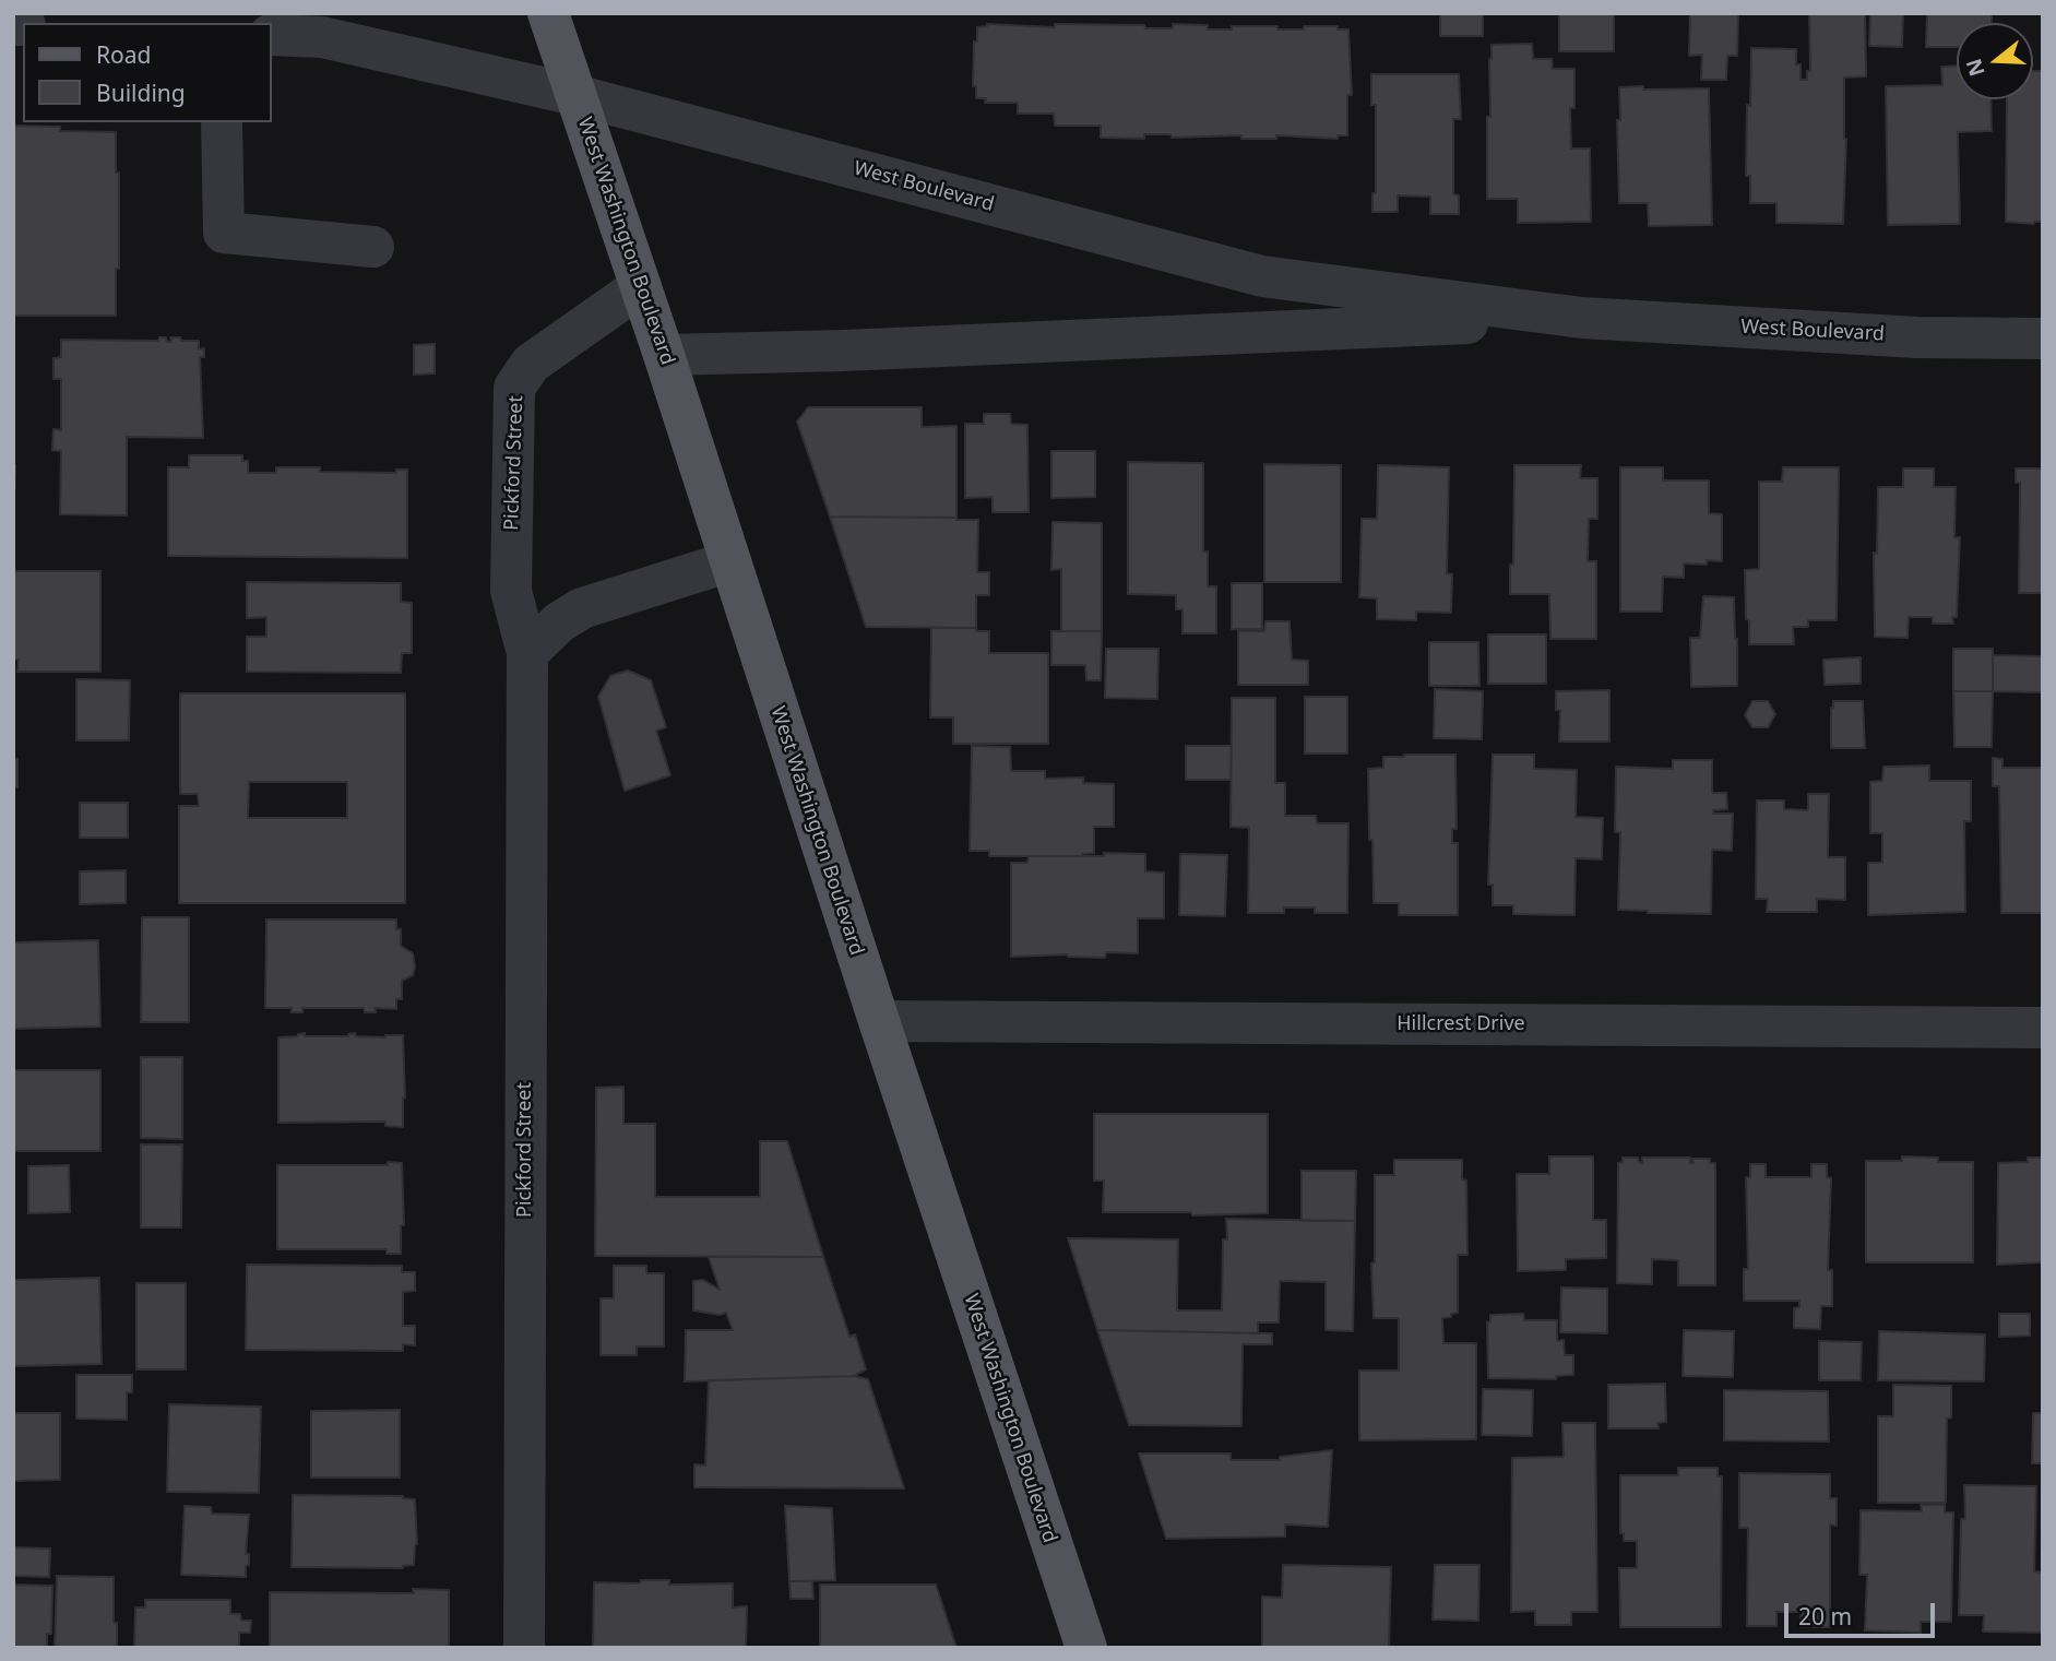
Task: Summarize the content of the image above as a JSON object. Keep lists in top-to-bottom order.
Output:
{
  "streets": {
    "main road": ["West Washington Boulevard"],
    "street": ["West Boulevard", "Pickford Street", "Hillcrest Drive"]
  },
  "crossings": [
    ["West Boulevard", "West Washington Boulevard"],
    ["West Washington Boulevard", "Pickford Street"],
    ["West Washington Boulevard", "Hillcrest Drive"]
  ],
  "legend": ["Road", "Building"],
  "scale_bar": "20 m",
  "north": "left"
}
